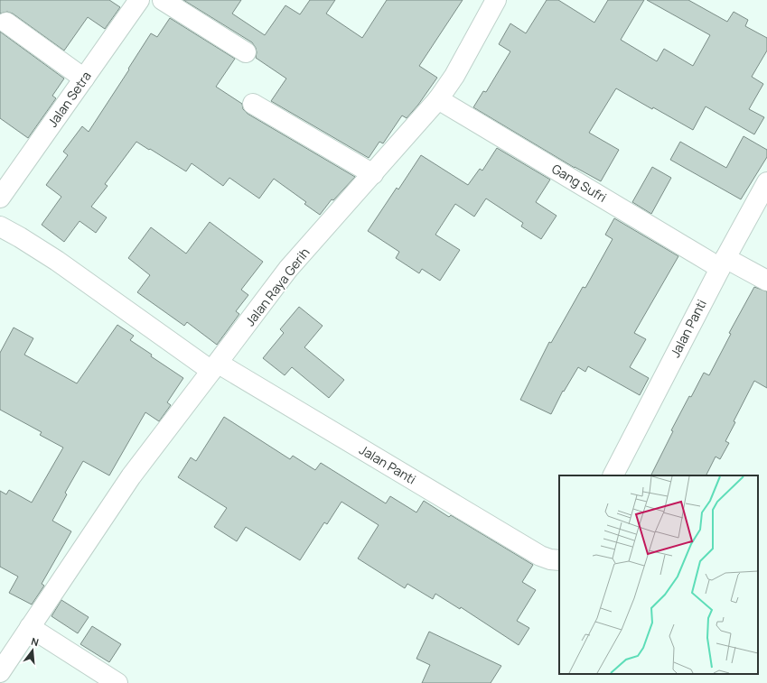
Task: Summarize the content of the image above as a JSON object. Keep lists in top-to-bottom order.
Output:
{
  "streets": {
    "street": [
      "Jalan Setra",
      "Gang Sufri",
      "Jalan Raya Gerih",
      "Jalan Panti"
    ]
  },
  "crossings": [
    ["Gang Sufri", "Jalan Raya Gerih"],
    ["Gang Sufri", "Jalan Panti"],
    ["Jalan Raya Gerih", "Jalan Panti"]
  ],
  "north": "top"
}
